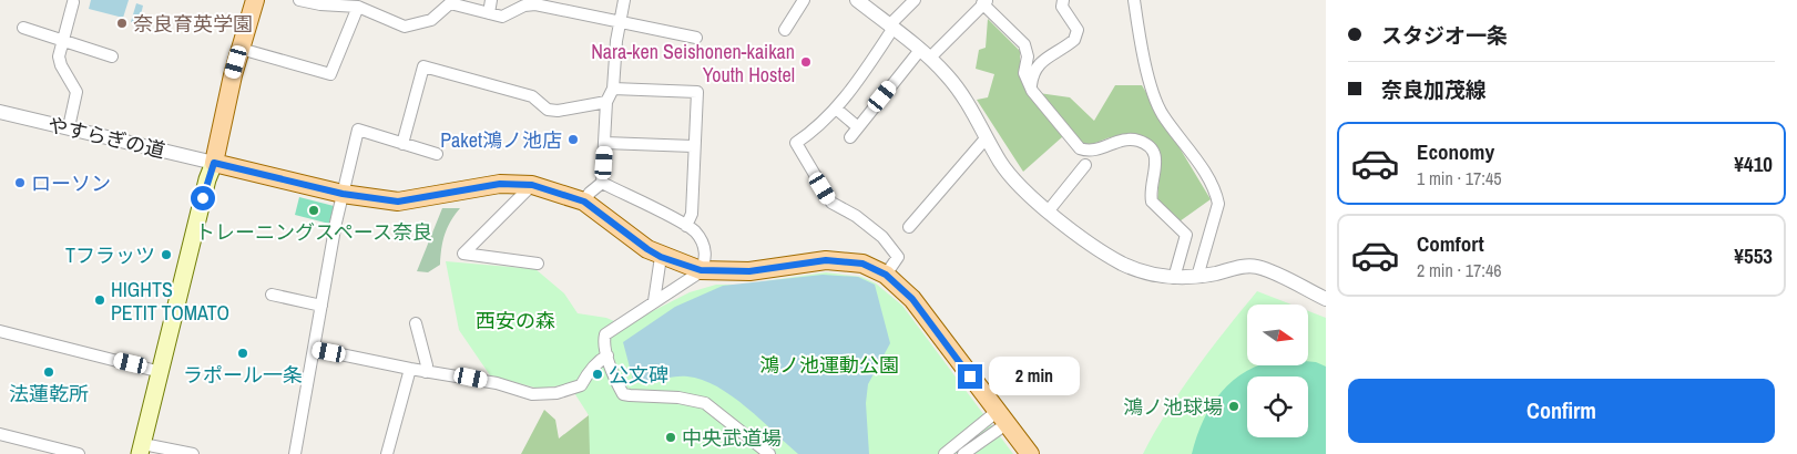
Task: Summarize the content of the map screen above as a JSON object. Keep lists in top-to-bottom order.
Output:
{
  "streets": {
    "street": ["やすらぎの道"]
  },
  "parks": ["西安の森", "鴻ノ池運動公園"],
  "places": [
    "奈良育英学園",
    "Nara-ken Seishonen-kaikan Youth Hostel",
    "Paket鴻ノ池店",
    "ローソン",
    "トレーニングスペース奈良",
    "Tフラッツ",
    "HIGHTS PETIT TOMATO",
    "ラポール一条",
    "法蓮乾所",
    "公文碑",
    "鴻ノ池球場",
    "中央武道場"
  ],
  "north": "right",
  "page": {
    "banner": ["スタジオ一条", "奈良加茂線"],
    "list": [
      {
        "name": "Economy",
        "note": "1 min · 17:45",
        "value": "¥410"
      },
      {
        "name": "Comfort",
        "note": "2 min · 17:46",
        "value": "¥553"
      }
    ],
    "bubble": "2 min",
    "buttons": "Confirm"
  }
}
